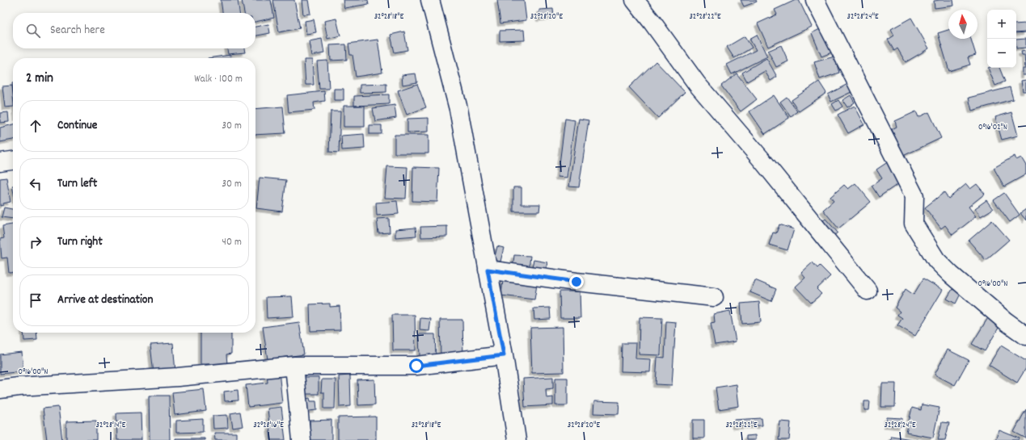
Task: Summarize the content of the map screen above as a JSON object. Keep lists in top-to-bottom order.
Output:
{
  "north": "top",
  "page": {
    "map_buttons": ["+", "−"],
    "search": "Search here",
    "heading": ["2 min", "Walk · 100 m"],
    "list": [
      ["Continue", "30 m"],
      ["Turn left", "30 m"],
      ["Turn right", "40 m"],
      "Arrive at destination"
    ]
  },
  "coordinates": [
    "32°28'18\"E",
    "32°28'20\"E",
    "32°28'22\"E",
    "32°28'24\"E",
    "0°16'02\"N",
    "0°16'00\"N",
    "32°28'14\"E",
    "32°28'16\"E"
  ]
}
